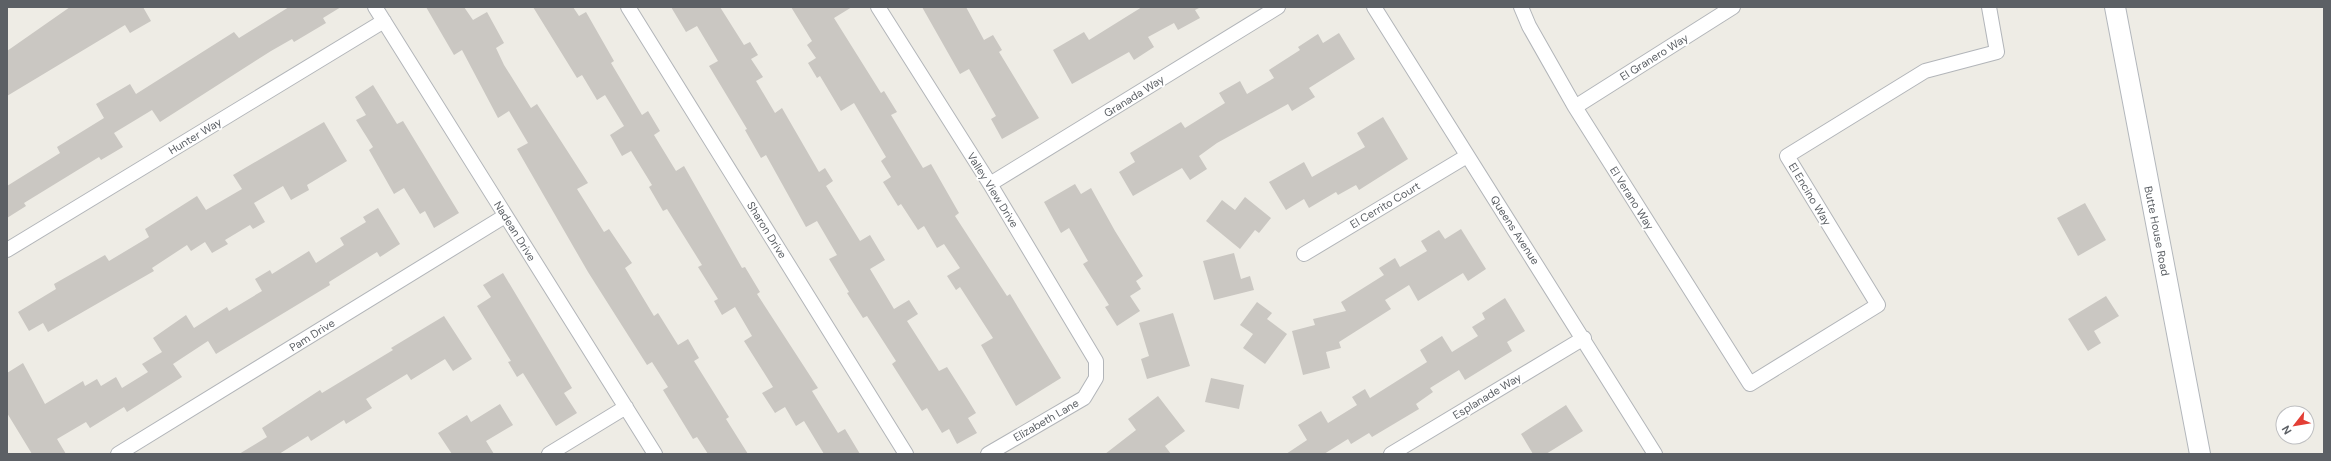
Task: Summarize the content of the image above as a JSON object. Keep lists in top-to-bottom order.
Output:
{
  "streets": {
    "main road": ["Butte House Road"],
    "street": [
      "El Granero Way",
      "Granada Way",
      "Hunter Way",
      "Valley View Drive",
      "El Encino Way",
      "El Verano Way",
      "El Cerrito Court",
      "Sharon Drive",
      "Queens Avenue",
      "Nadean Drive",
      "Pam Drive",
      "Esplanade Way",
      "Elizabeth Lane"
    ]
  },
  "crossings": [
    ["El Granero Way", "El Verano Way"],
    ["Granada Way", "Valley View Drive"],
    ["Hunter Way", "Nadean Drive"],
    ["Valley View Drive", "Elizabeth Lane"],
    ["El Encino Way", "El Verano Way"],
    ["El Cerrito Court", "Queens Avenue"],
    ["Queens Avenue", "Esplanade Way"],
    ["Nadean Drive", "Pam Drive"]
  ],
  "north": "bottom left"
}
